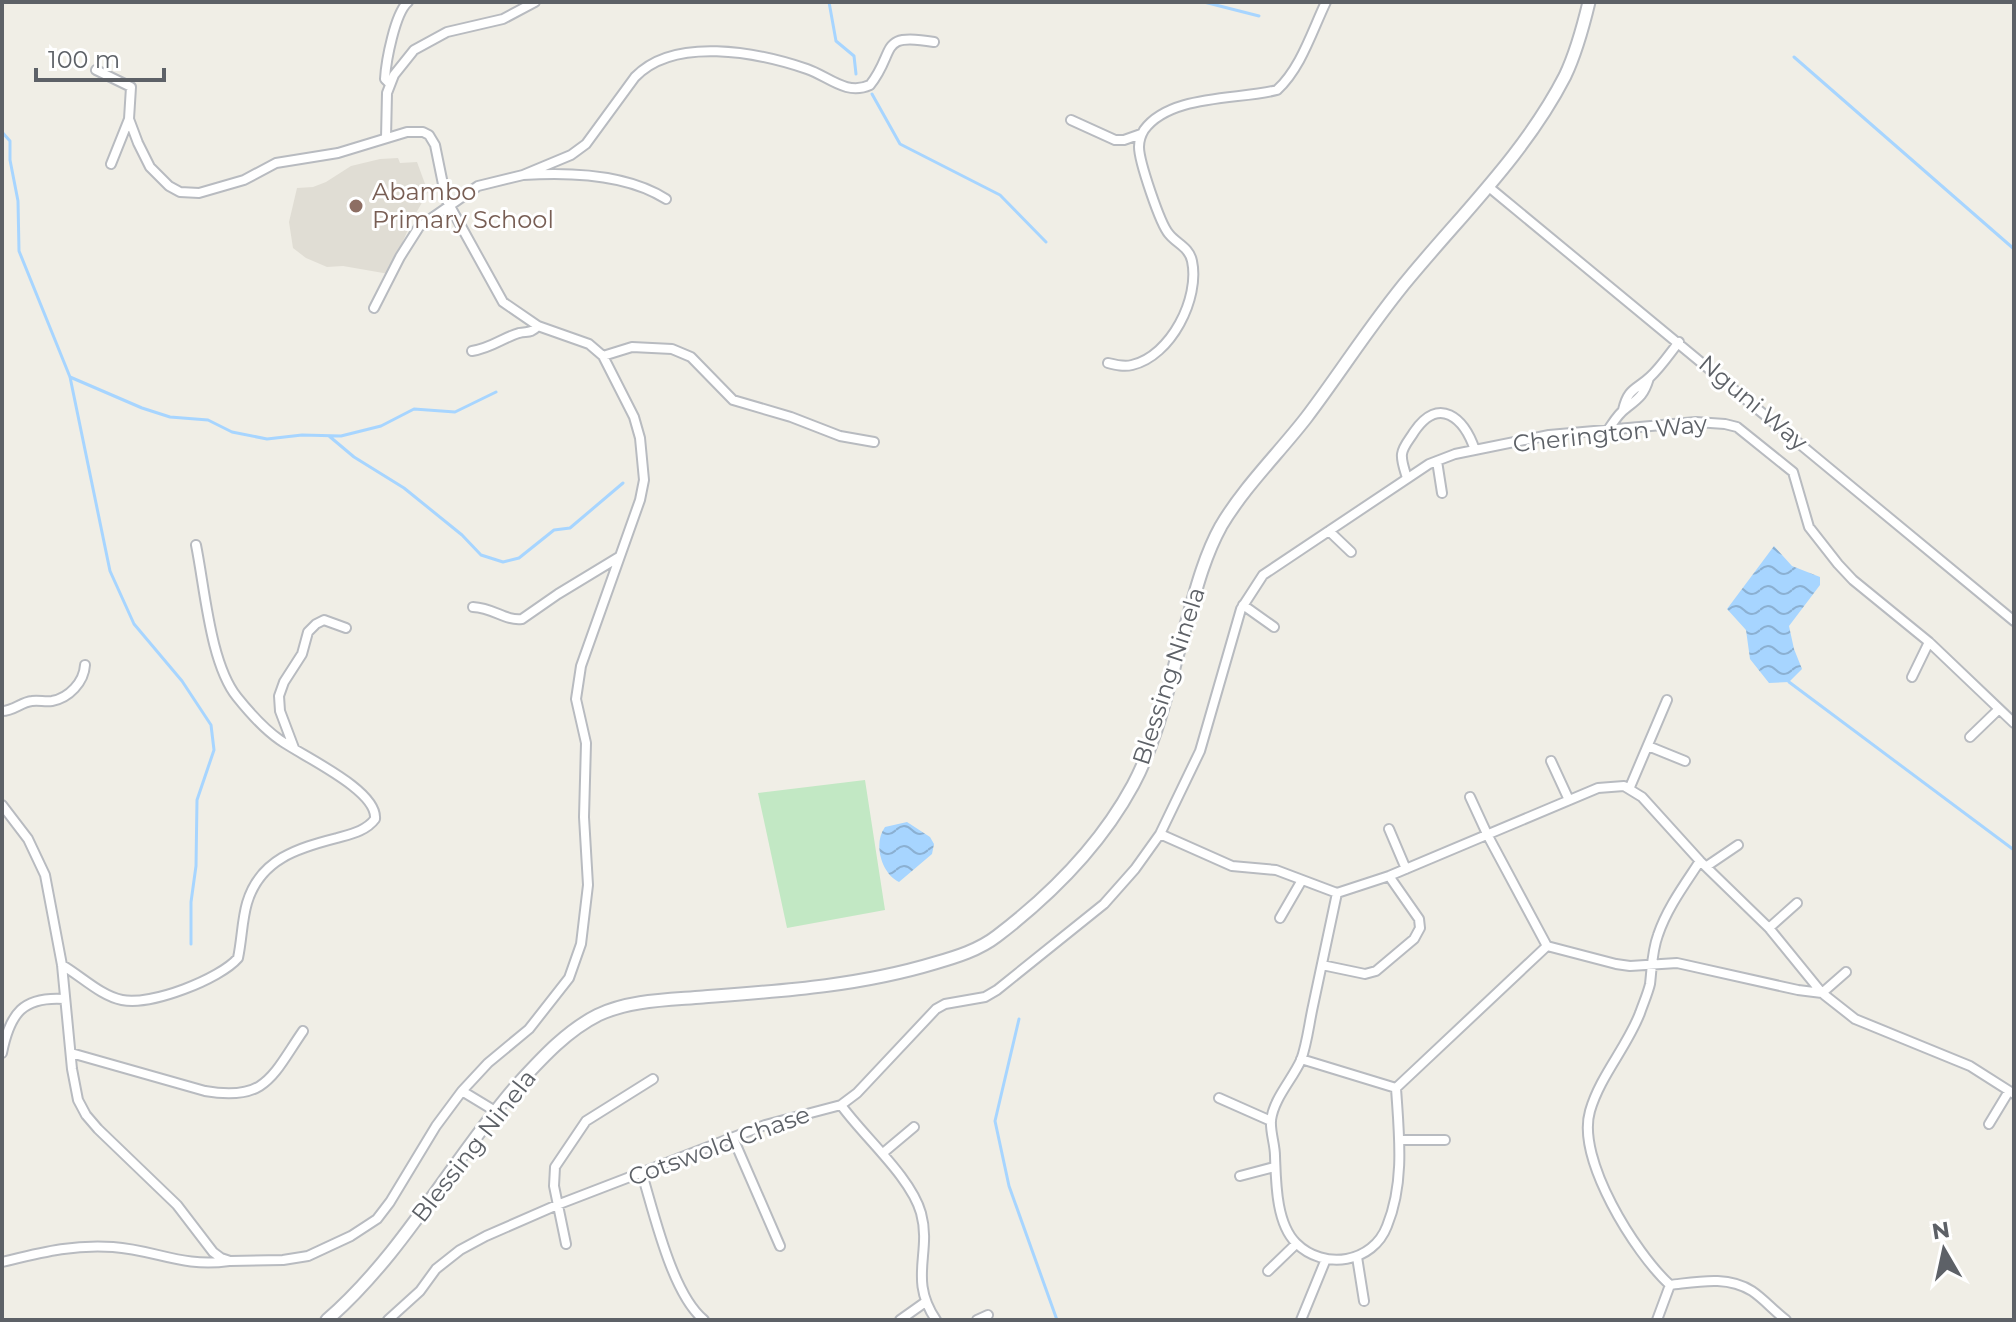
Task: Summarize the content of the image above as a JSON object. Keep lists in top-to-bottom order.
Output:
{
  "streets": {
    "street": [
      "Nguni Way",
      "Cherington Way",
      "Blessing Ninela",
      "Cotswold Chase"
    ]
  },
  "crossings": [
    ["Nguni Way", "Blessing Ninela"],
    ["Cherington Way", "Cotswold Chase"]
  ],
  "places": ["Abambo Primary School"],
  "scale_bar": "100 m",
  "north": "top"
}
